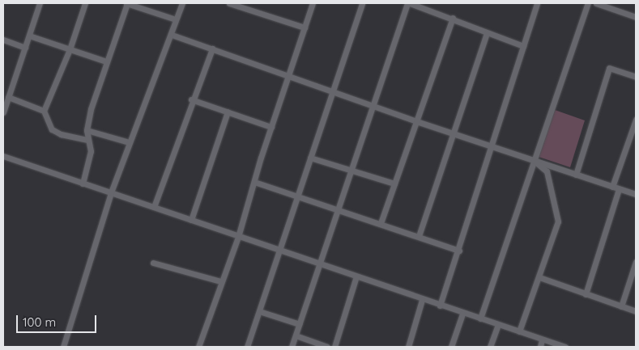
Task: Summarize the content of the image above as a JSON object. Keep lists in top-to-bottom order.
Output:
{
  "scale_bar": "100 m"
}
